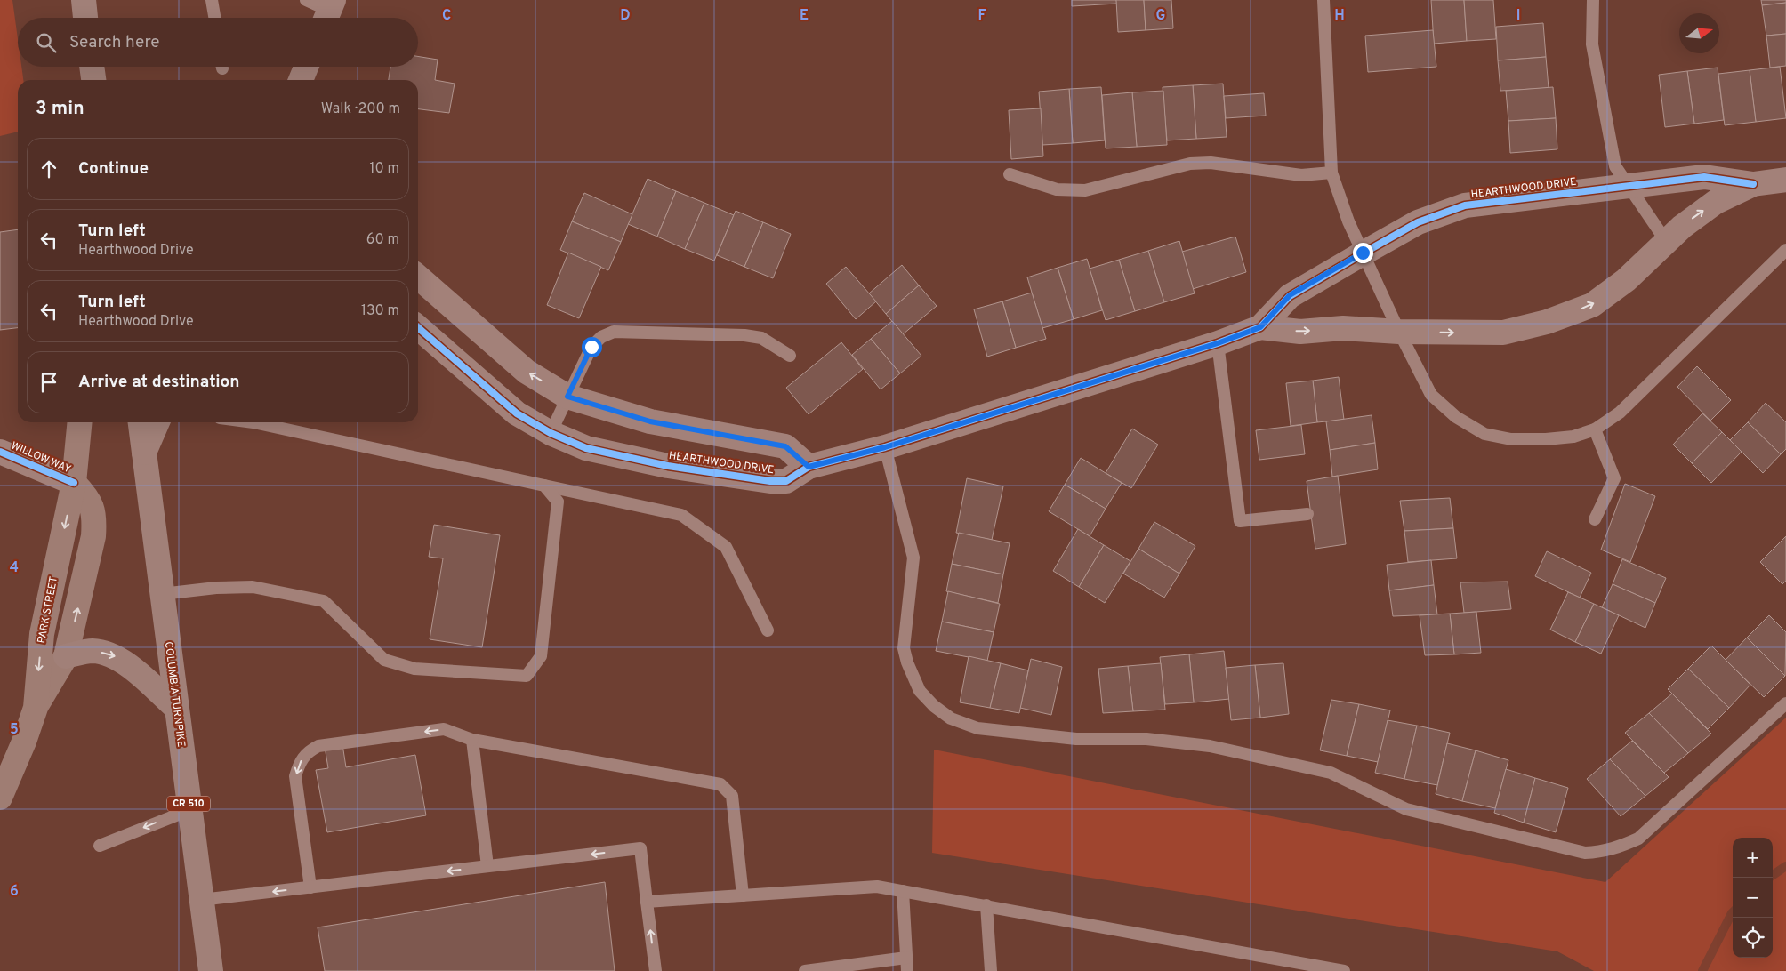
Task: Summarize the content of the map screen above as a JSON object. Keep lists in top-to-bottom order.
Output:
{
  "streets": {
    "main road": ["PARK STREET", "COLUMBIA TURNPIKE", "CR 510"],
    "street": ["HEARTHWOOD DRIVE", "WILLOW WAY"]
  },
  "crossings": [
    ["WILLOW WAY", "PARK STREET"]
  ],
  "north": "right",
  "page": {
    "search": "Search here",
    "heading": ["3 min", "Walk · 200 m"],
    "list": [
      ["Continue", "10 m"],
      ["Turn left", "Hearthwood Drive", "60 m"],
      ["Turn left", "Hearthwood Drive", "130 m"],
      "Arrive at destination"
    ],
    "map_buttons": ["+", "−"]
  },
  "grid": {
    "columns": [
      "C",
      "D",
      "E",
      "F",
      "G",
      "H",
      "I"
    ],
    "rows": ["4", "5", "6"]
  }
}
